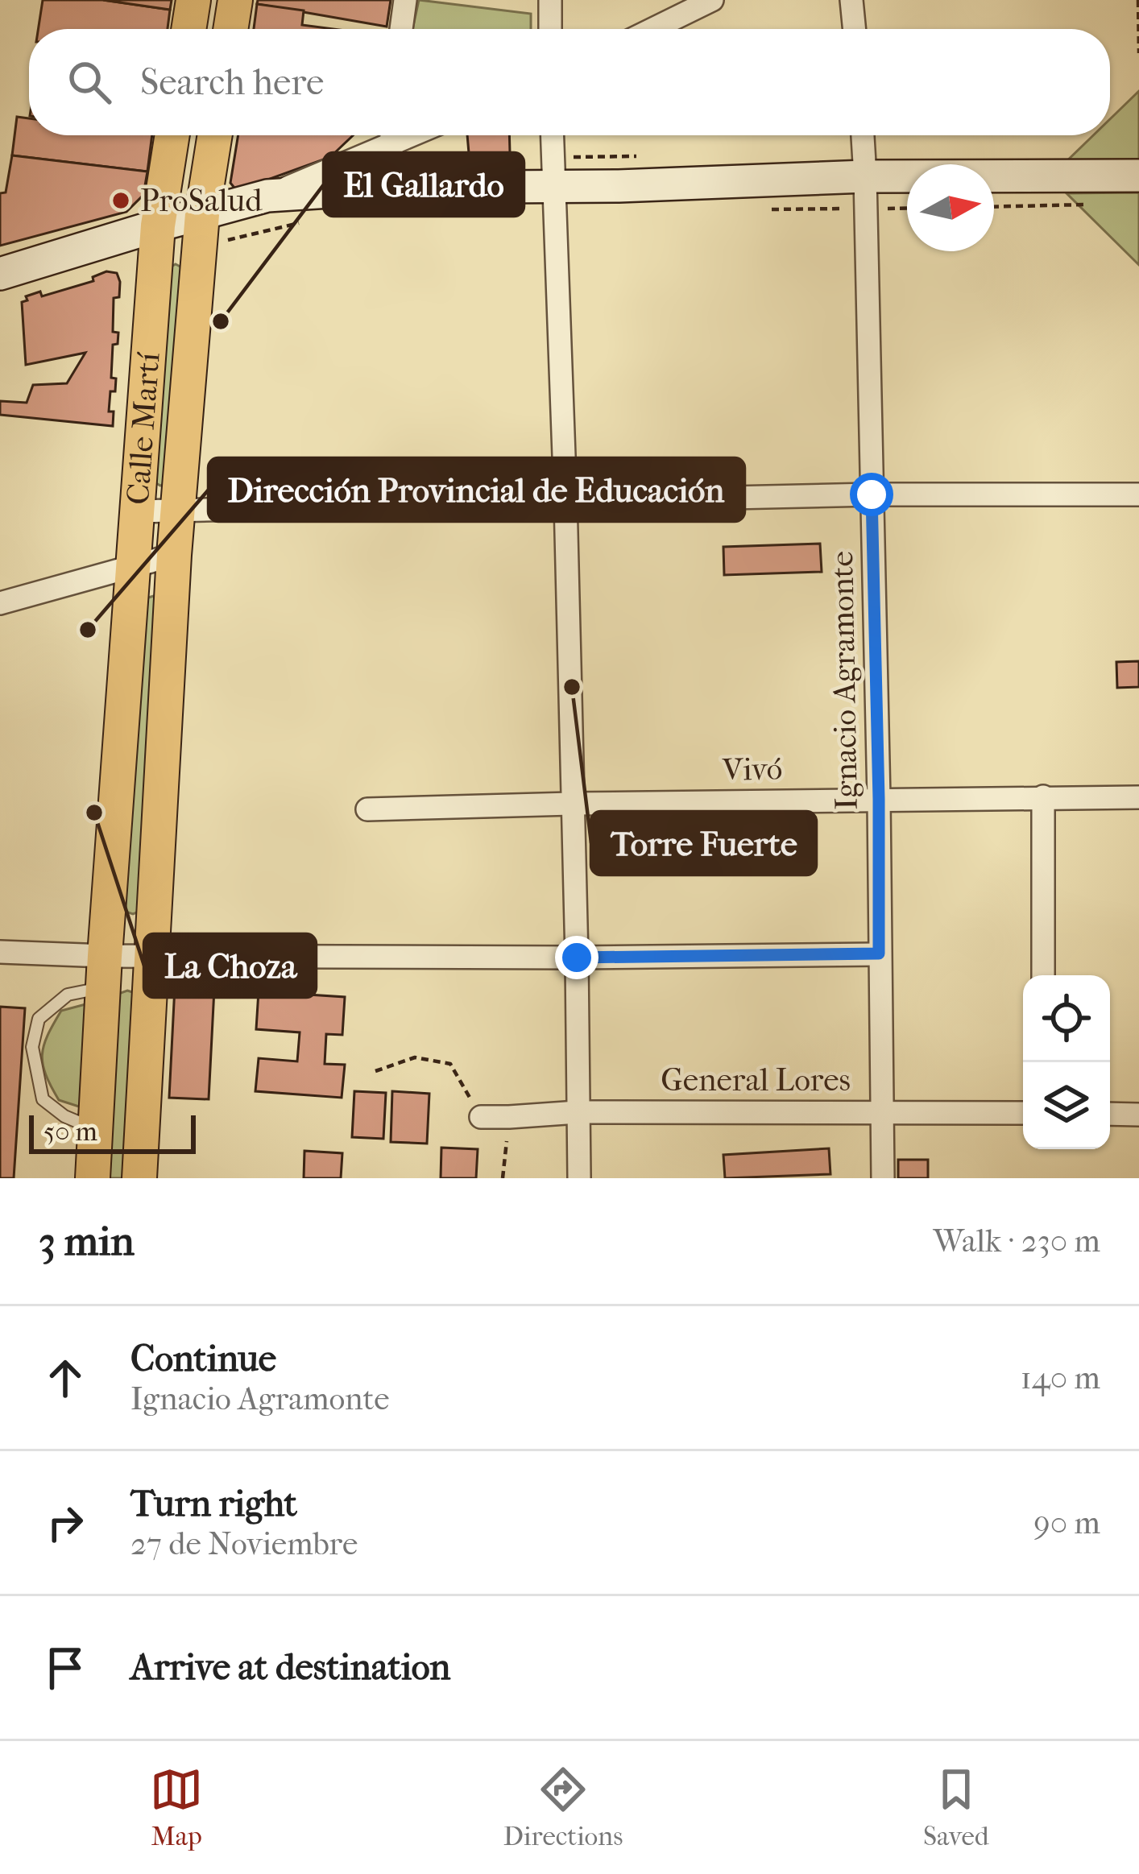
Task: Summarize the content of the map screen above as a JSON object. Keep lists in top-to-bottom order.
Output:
{
  "streets": {
    "main road": ["Calle Martí"],
    "street": ["Ignacio Agramonte", "Vivó", "General Lores"]
  },
  "crossings": [
    ["Ignacio Agramonte", "Vivó"],
    ["Ignacio Agramonte", "General Lores"]
  ],
  "places": [
    "ProSalud",
    "El Gallardo",
    "Dirección Provincial de Educación",
    "Torre Fuerte",
    "La Choza"
  ],
  "scale_bar": "50 m",
  "north": "right",
  "page": {
    "search": "Search here",
    "scale": "50 m",
    "heading": ["3 min", "Walk · 230 m"],
    "list": [
      ["Continue", "Ignacio Agramonte", "140 m"],
      ["Turn right", "27 de Noviembre", "90 m"],
      "Arrive at destination"
    ],
    "nav": ["Map", "Directions", "Saved"]
  }
}
